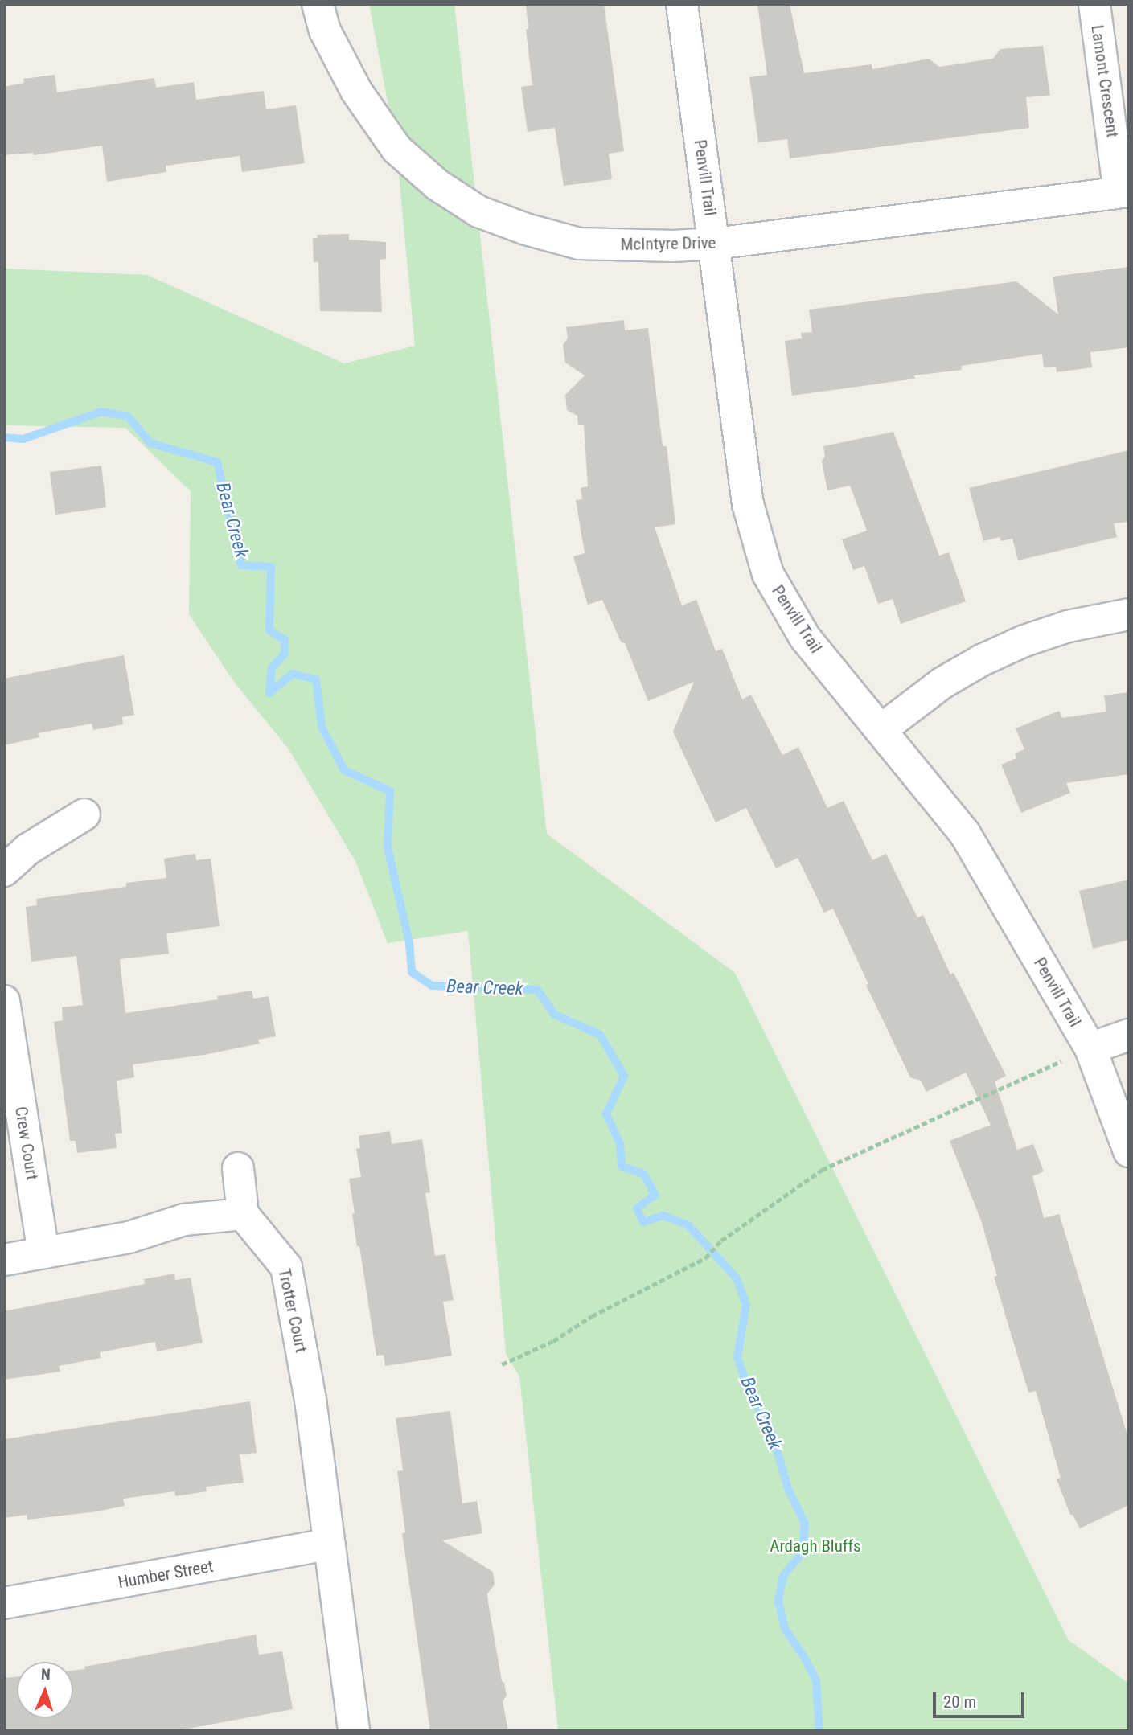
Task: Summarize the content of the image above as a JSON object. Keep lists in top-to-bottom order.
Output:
{
  "streets": {
    "street": [
      "Lamont Crescent",
      "Penvill Trail",
      "McIntyre Drive",
      "Crew Court",
      "Trotter Court",
      "Humber Street"
    ]
  },
  "crossings": [
    ["Lamont Crescent", "McIntyre Drive"],
    ["Penvill Trail", "McIntyre Drive"],
    ["Trotter Court", "Humber Street"]
  ],
  "water": ["Bear Creek"],
  "parks": ["Ardagh Bluffs"],
  "scale_bar": "20 m",
  "north": "top"
}
